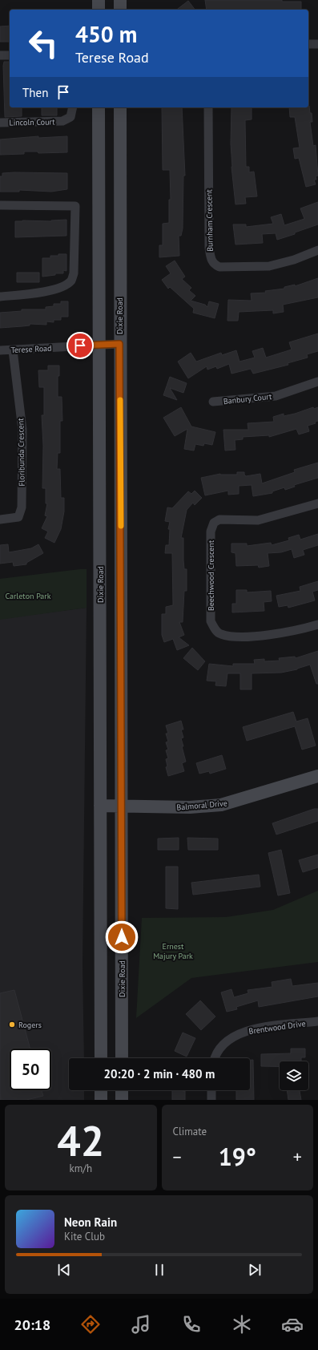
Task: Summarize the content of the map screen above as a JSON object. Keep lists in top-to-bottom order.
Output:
{
  "streets": {
    "main road": ["Dixie Road", "Balmoral Drive"],
    "street": [
      "Lincoln Court",
      "Burnham Crescent",
      "Terese Road",
      "Banbury Court",
      "Floribunda Crescent",
      "Beechwood Crescent",
      "Brentwood Drive"
    ]
  },
  "crossings": [
    ["Dixie Road", "Terese Road"],
    ["Dixie Road", "Balmoral Drive"],
    ["Terese Road", "Floribunda Crescent"]
  ],
  "parks": ["Carleton Park", "Ernest Majury Park"],
  "places": ["Rogers"],
  "page": {
    "turn": ["450 m", "Terese Road"],
    "then": "Then",
    "limit": "50",
    "trip": "20:20 · 2 min · 480 m",
    "tile": [
      ["42", "km/h"],
      "Climate"
    ],
    "heat": ["−", "19°", "+"],
    "song": ["Neon Rain", "Kite Club"],
    "tabs": "20:18"
  }
}
